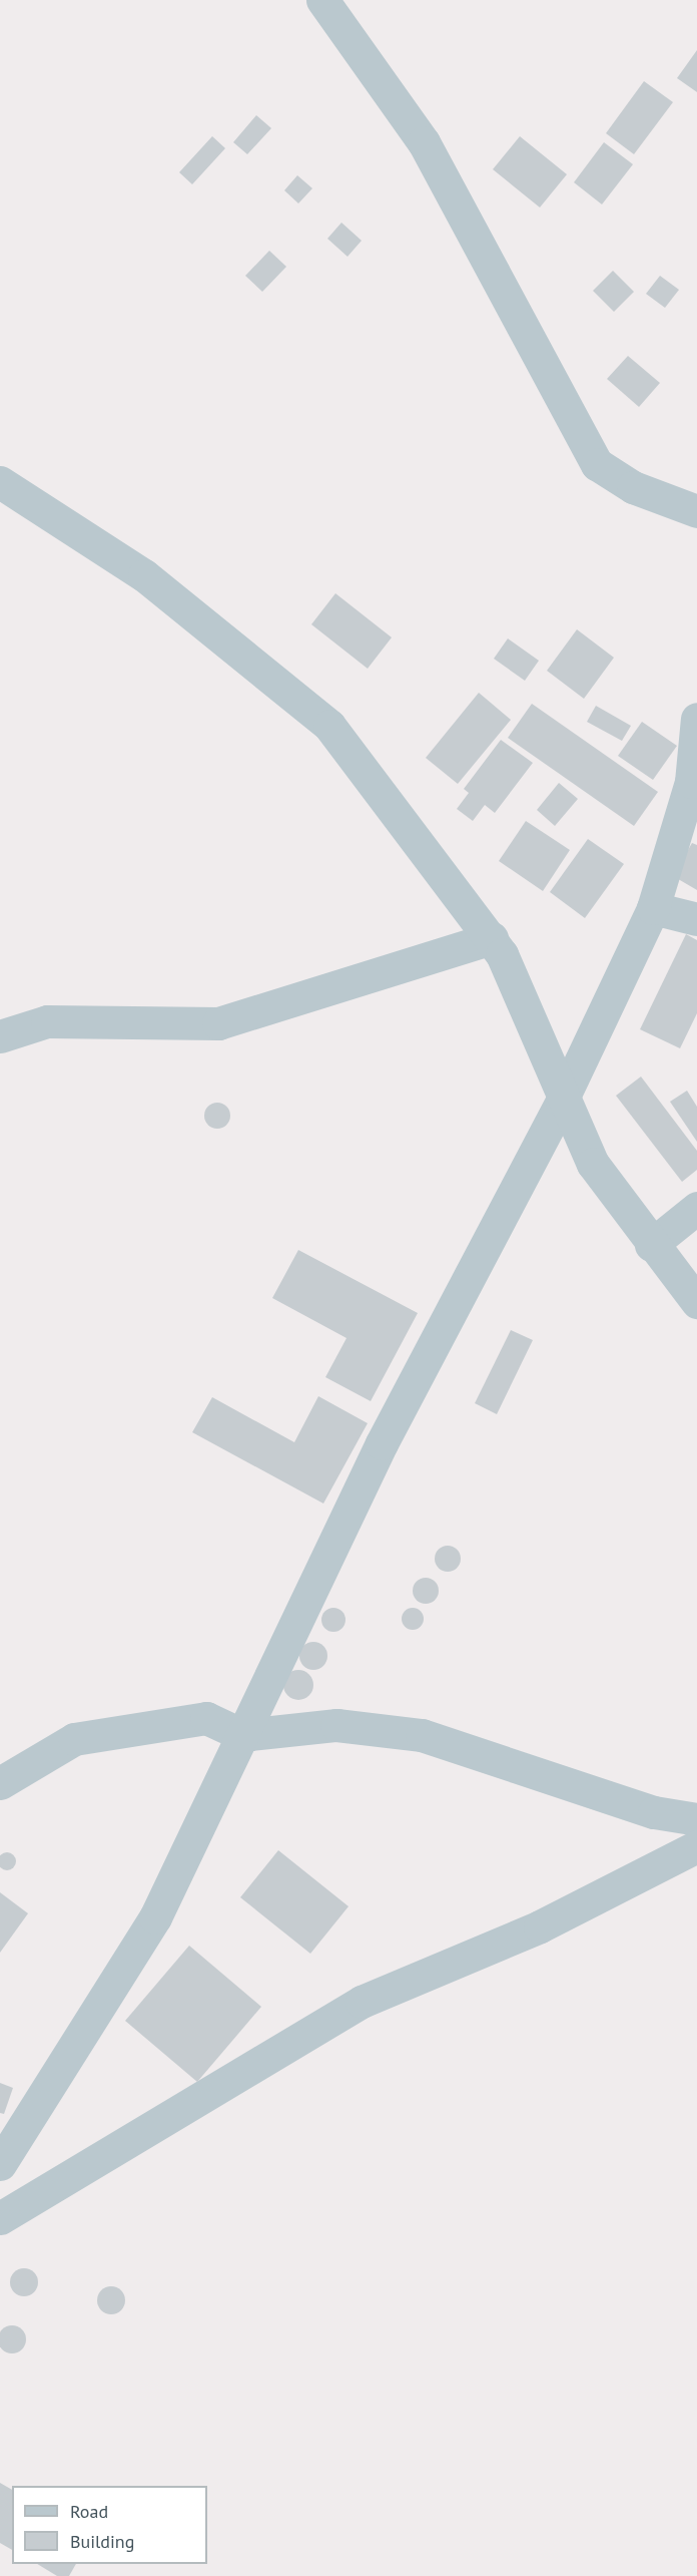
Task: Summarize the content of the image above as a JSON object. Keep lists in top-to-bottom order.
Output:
{
  "legend": ["Road", "Building"]
}
